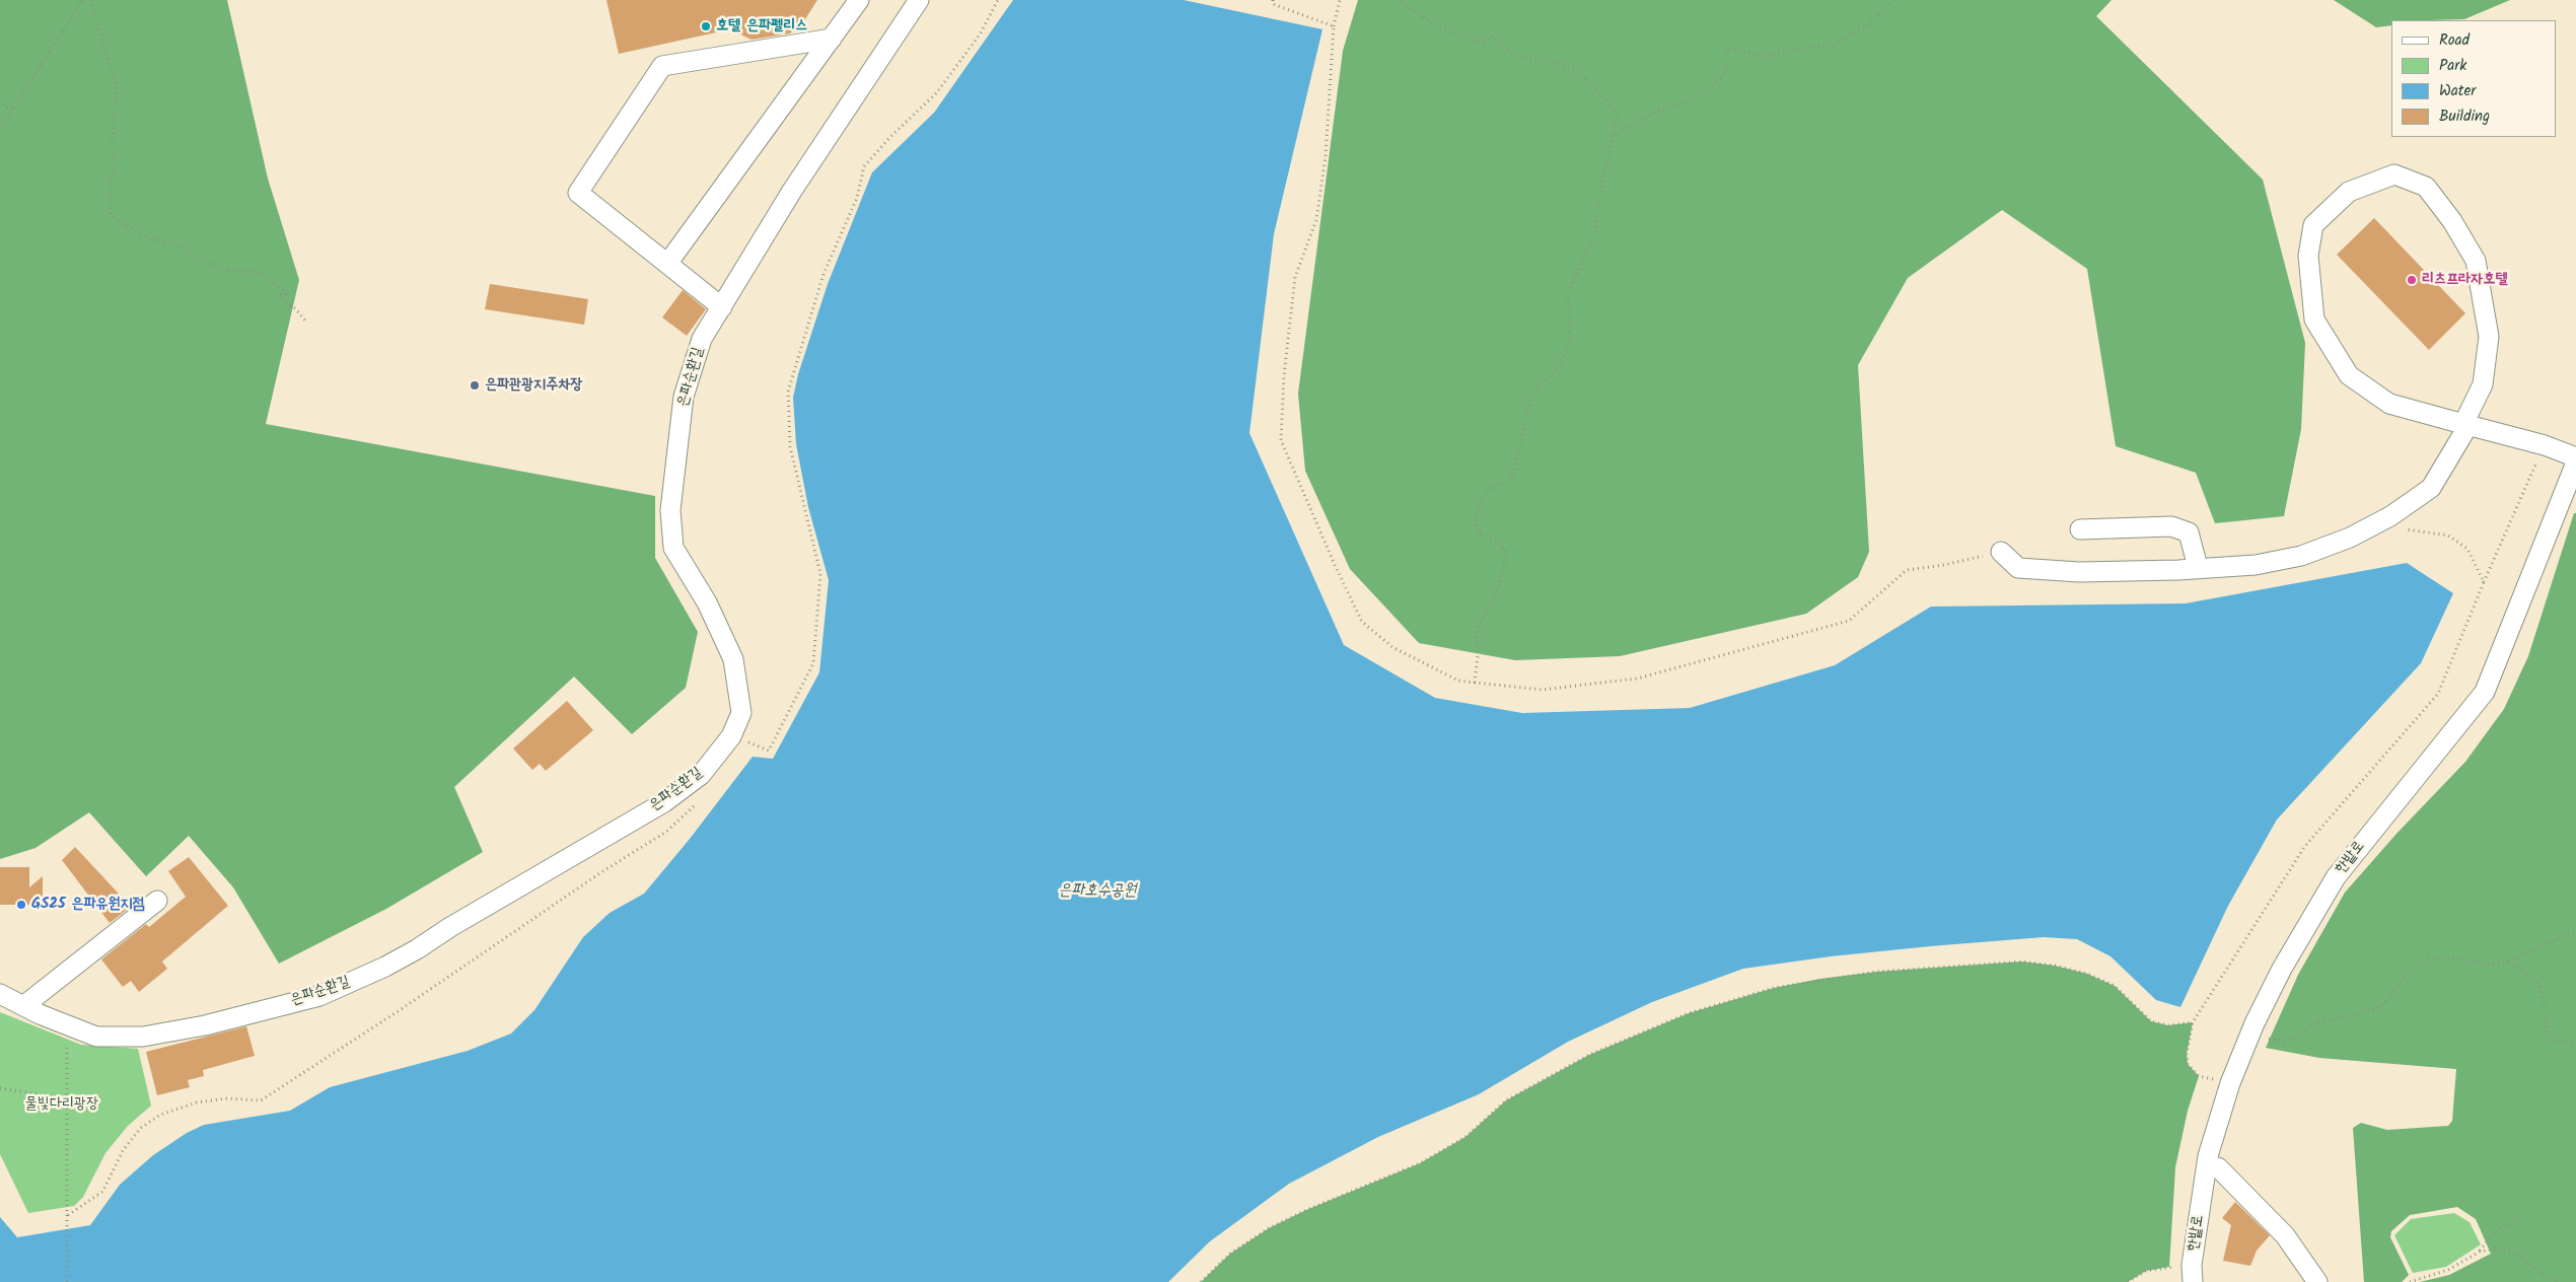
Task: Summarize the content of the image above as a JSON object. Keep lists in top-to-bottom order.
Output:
{
  "streets": {
    "street": ["은파순환길", "한밭로"]
  },
  "water": ["은파호수공원"],
  "parks": ["물빛다리광장"],
  "places": [
    "호텔 은파펠리스",
    "리츠프라자호텔",
    "은파관광지주차장",
    "GS25 은파유원지점"
  ],
  "legend": [
    "Road",
    "Park",
    "Water",
    "Building"
  ]
}
